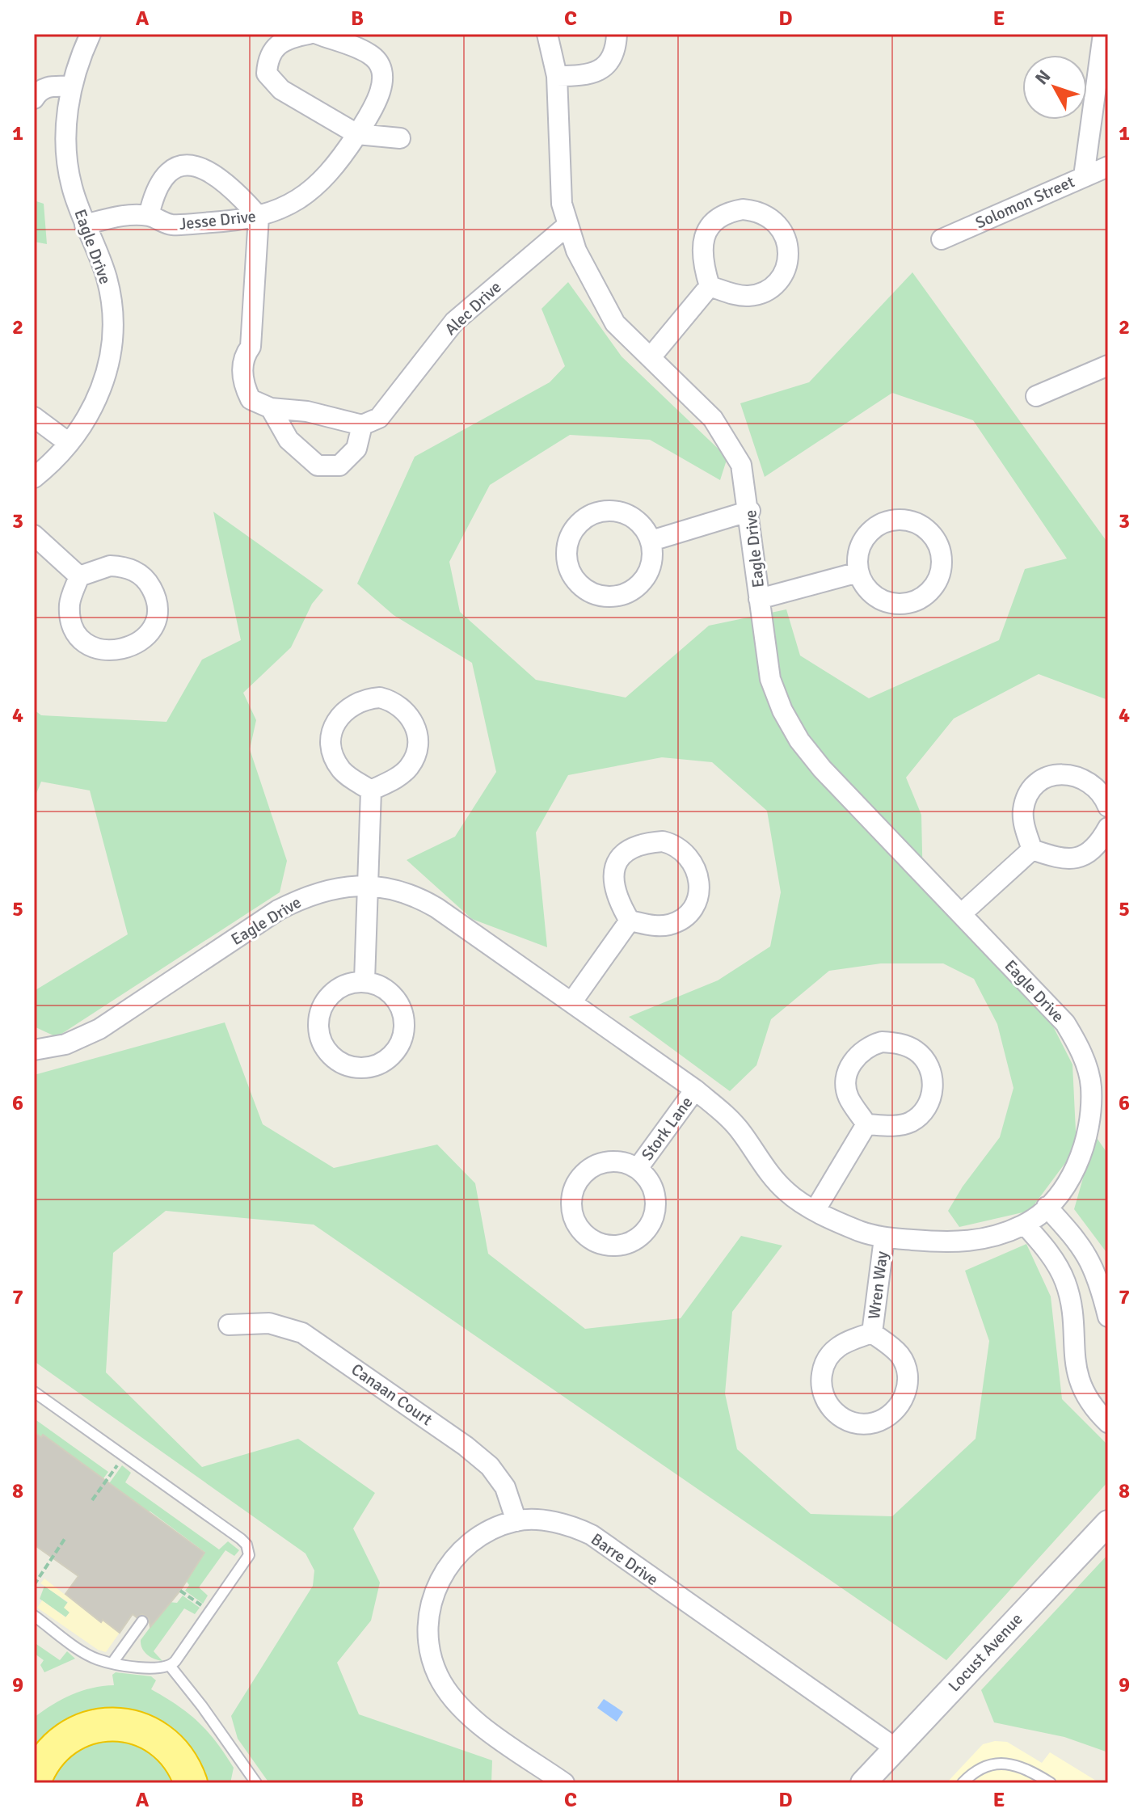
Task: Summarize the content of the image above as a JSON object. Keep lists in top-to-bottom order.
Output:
{
  "streets": {
    "street": [
      "Solomon Street",
      "Jesse Drive",
      "Eagle Drive",
      "Alec Drive",
      "Stork Lane",
      "Wren Way",
      "Canaan Court",
      "Barre Drive",
      "Locust Avenue"
    ]
  },
  "crossings": [
    ["Jesse Drive", "Eagle Drive"],
    ["Eagle Drive", "Alec Drive"],
    ["Eagle Drive", "Stork Lane"],
    ["Eagle Drive", "Wren Way"],
    ["Canaan Court", "Barre Drive"],
    ["Barre Drive", "Locust Avenue"]
  ],
  "north": "top left",
  "grid": {
    "columns": [
      "A",
      "B",
      "C",
      "D",
      "E"
    ],
    "rows": [
      "1",
      "2",
      "3",
      "4",
      "5",
      "6",
      "7",
      "8",
      "9"
    ]
  }
}
